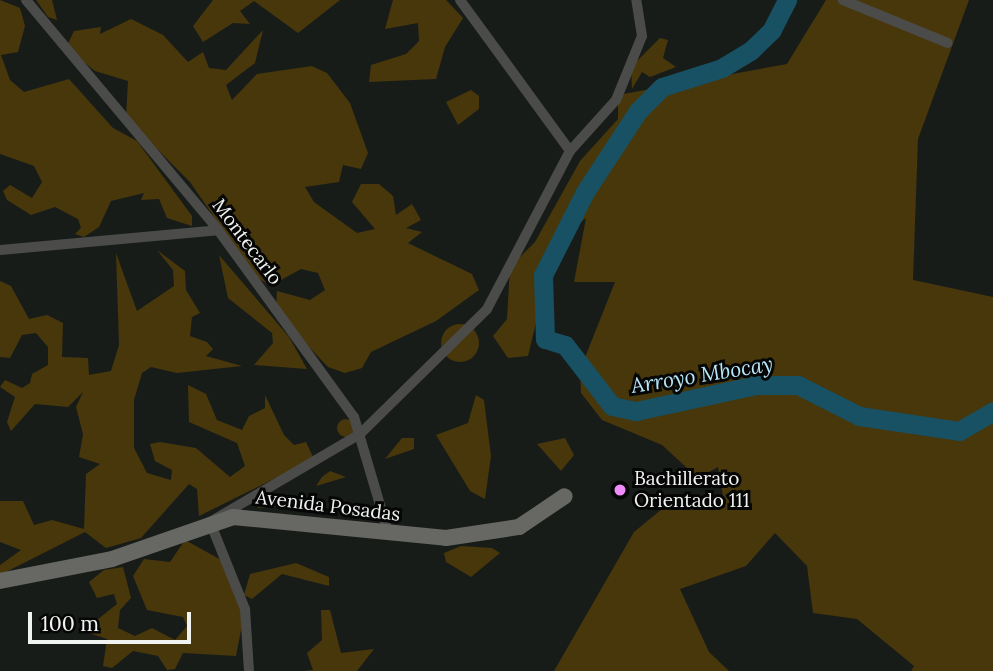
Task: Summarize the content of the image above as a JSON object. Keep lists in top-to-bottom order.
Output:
{
  "streets": {
    "street": ["Montecarlo", "Avenida Posadas"]
  },
  "crossings": [
    ["Montecarlo", "Avenida Posadas"]
  ],
  "water": ["Arroyo Mbocay"],
  "places": ["Bachillerato Orientado 111"],
  "scale_bar": "100 m"
}
